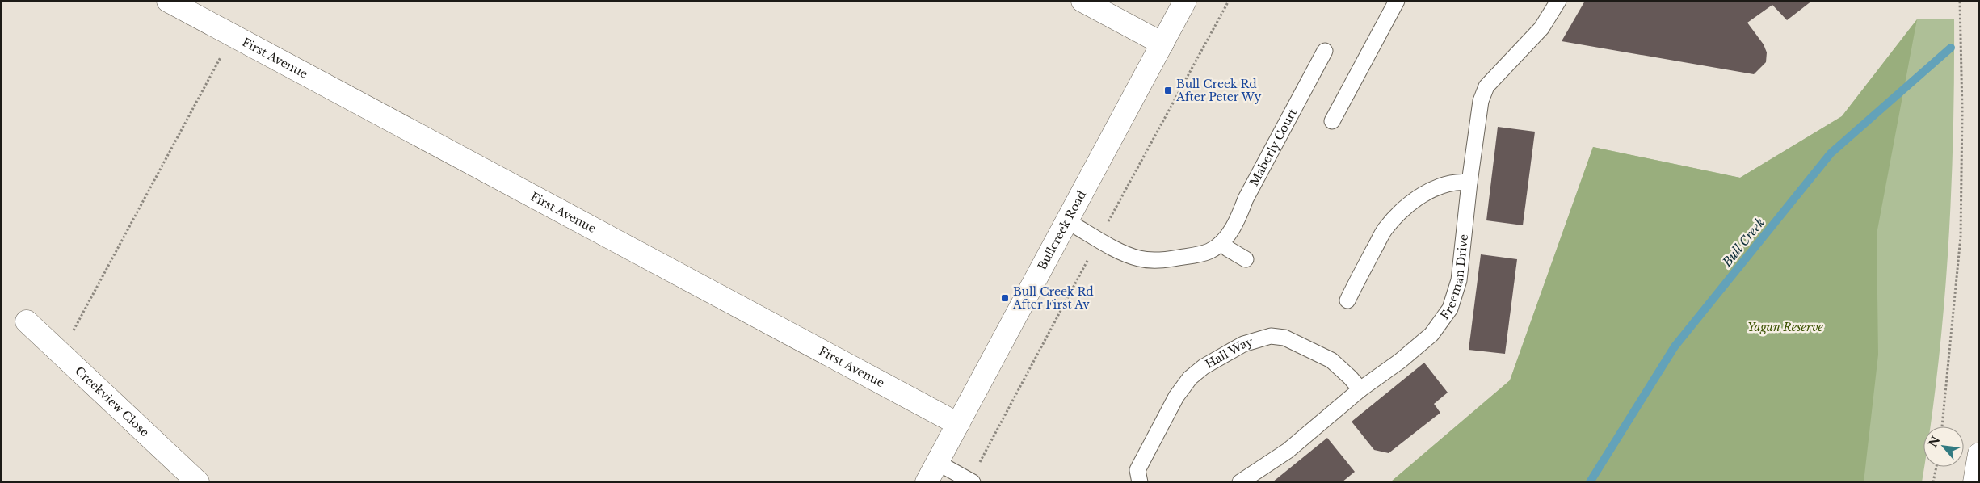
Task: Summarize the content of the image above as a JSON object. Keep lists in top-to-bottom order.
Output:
{
  "streets": {
    "main road": ["First Avenue", "Bullcreek Road", "Creekview Close"],
    "lane": ["Maberly Court", "Freeman Drive", "Hall Way"]
  },
  "crossings": [
    ["First Avenue", "Bullcreek Road"],
    ["Maberly Court", "Bullcreek Road"],
    ["Freeman Drive", "Hall Way"]
  ],
  "water": ["Bull Creek"],
  "parks": ["Yagan Reserve"],
  "places": {
    "transit": ["Bull Creek Rd After Peter Wy", "Bull Creek Rd After First Av"]
  },
  "north": "top left"
}
